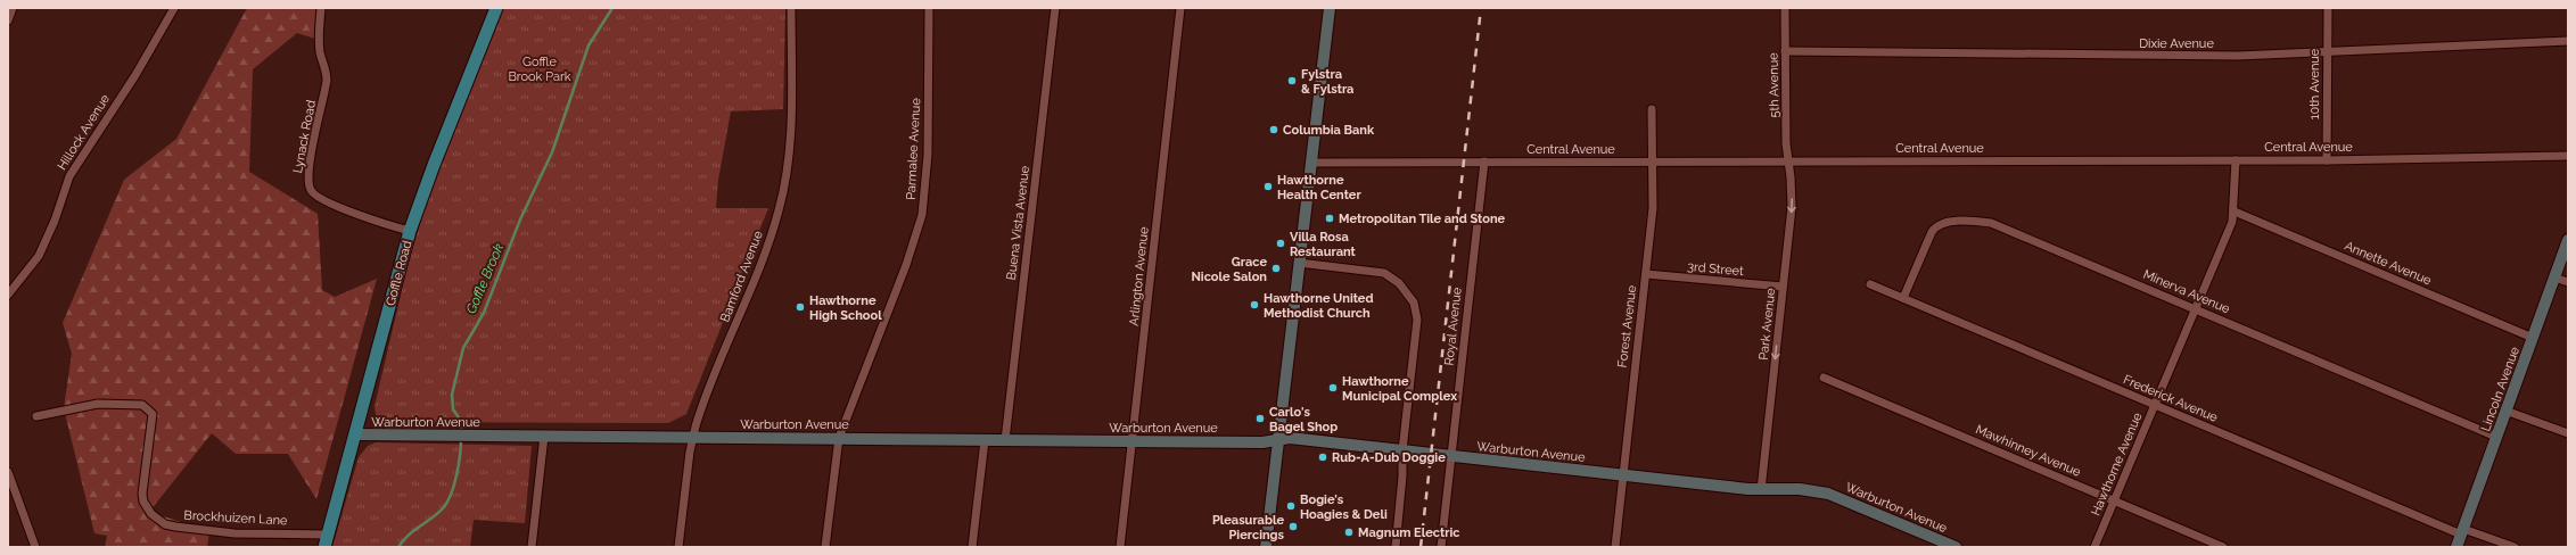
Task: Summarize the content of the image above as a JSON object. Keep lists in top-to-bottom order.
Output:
{
  "streets": {
    "main road": ["Goffle Road"],
    "street": [
      "Dixie Avenue",
      "10th Avenue",
      "5th Avenue",
      "Hillock Avenue",
      "Lynack Road",
      "Central Avenue",
      "Parmalee Avenue",
      "Buena Vista Avenue",
      "Annette Avenue",
      "3rd Street",
      "Bamford Avenue",
      "Arlington Avenue",
      "Minerva Avenue",
      "Park Avenue",
      "Royal Avenue",
      "Forest Avenue",
      "Lincoln Avenue",
      "Frederick Avenue",
      "Warburton Avenue",
      "Mawhinney Avenue",
      "Hawthorne Avenue",
      "Brockhuizen Lane"
    ]
  },
  "crossings": [
    ["Dixie Avenue", "10th Avenue"],
    ["Dixie Avenue", "5th Avenue"],
    ["10th Avenue", "Central Avenue"],
    ["5th Avenue", "Central Avenue"],
    ["5th Avenue", "Park Avenue"],
    ["Lynack Road", "Goffle Road"],
    ["Central Avenue", "Park Avenue"],
    ["Central Avenue", "Royal Avenue"],
    ["Central Avenue", "Forest Avenue"],
    ["Central Avenue", "Hawthorne Avenue"],
    ["Parmalee Avenue", "Warburton Avenue"],
    ["Buena Vista Avenue", "Warburton Avenue"],
    ["Annette Avenue", "Lincoln Avenue"],
    ["Annette Avenue", "Hawthorne Avenue"],
    ["3rd Street", "Park Avenue"],
    ["3rd Street", "Forest Avenue"],
    ["Goffle Road", "Warburton Avenue"],
    ["Goffle Road", "Brockhuizen Lane"],
    ["Bamford Avenue", "Warburton Avenue"],
    ["Arlington Avenue", "Warburton Avenue"],
    ["Minerva Avenue", "Lincoln Avenue"],
    ["Minerva Avenue", "Frederick Avenue"],
    ["Minerva Avenue", "Hawthorne Avenue"],
    ["Park Avenue", "Warburton Avenue"],
    ["Royal Avenue", "Warburton Avenue"],
    ["Forest Avenue", "Warburton Avenue"],
    ["Lincoln Avenue", "Frederick Avenue"],
    ["Frederick Avenue", "Hawthorne Avenue"],
    ["Mawhinney Avenue", "Hawthorne Avenue"]
  ],
  "one_way": ["Park Avenue"],
  "water": ["Goffle Brook"],
  "parks": ["Goffle Brook Park"],
  "places": [
    "Fylstra & Fylstra",
    "Columbia Bank",
    "Hawthorne Health Center",
    "Metropolitan Tile and Stone",
    "Villa Rosa Restaurant",
    "Grace Nicole Salon",
    "Hawthorne United Methodist Church",
    "Hawthorne High School",
    "Hawthorne Municipal Complex",
    "Carlo's Bagel Shop",
    "Rub-A-Dub Doggie",
    "Bogie's Hoagies & Deli",
    "Pleasurable Piercings",
    "Magnum Electric"
  ]
}
